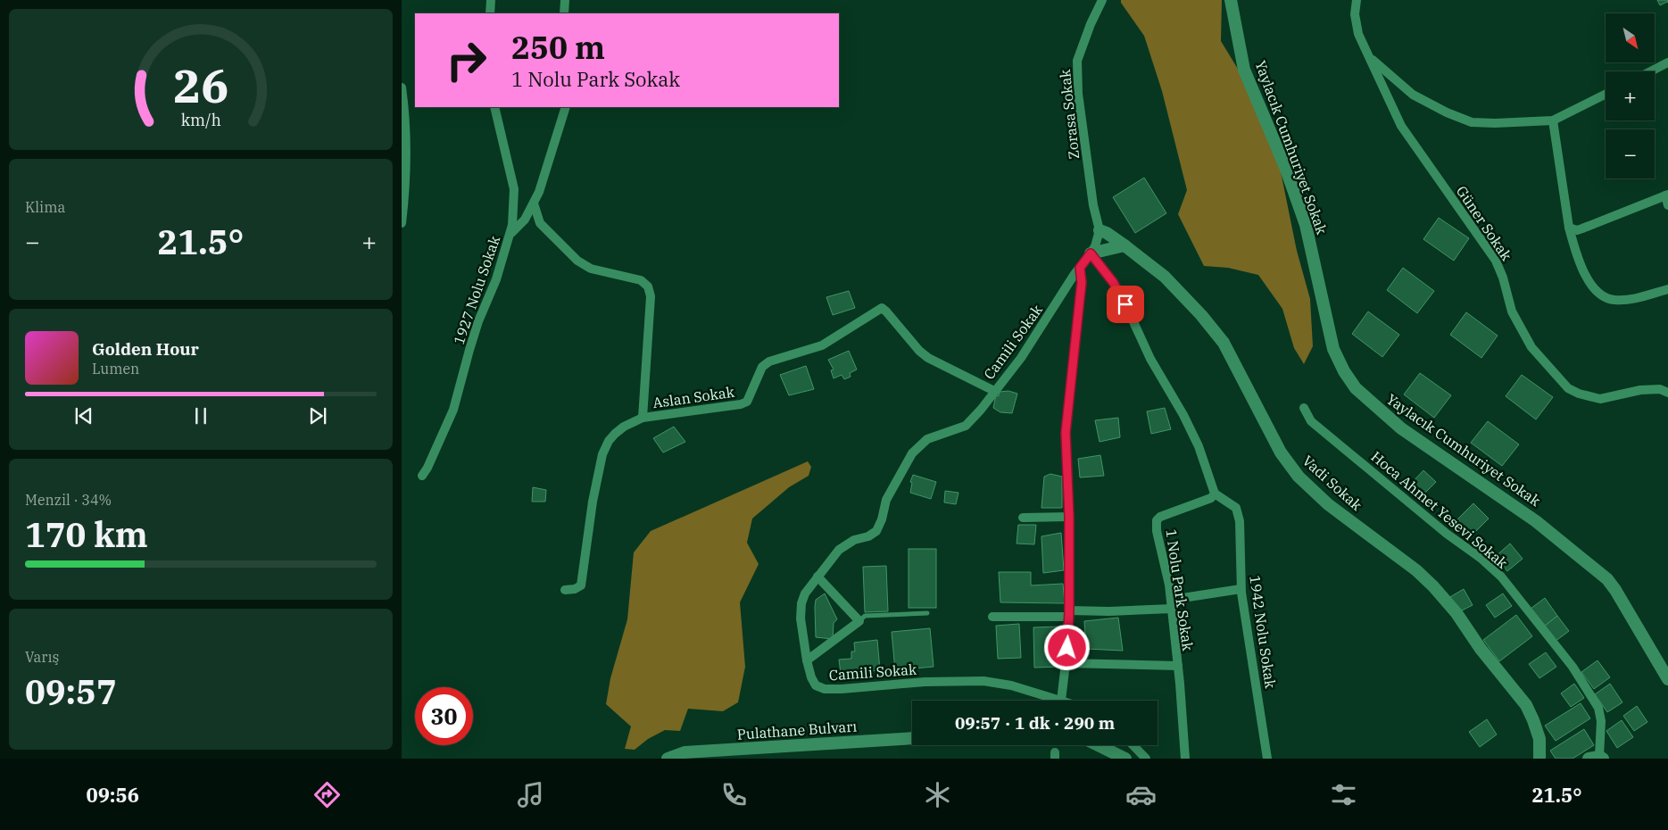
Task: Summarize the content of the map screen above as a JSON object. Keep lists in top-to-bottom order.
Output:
{
  "streets": {
    "street": [
      "Zorasa Sokak",
      "Yaylacık Cumhuriyet Sokak",
      "Güner Sokak",
      "1927 Nolu Sokak",
      "Camili Sokak",
      "Aslan Sokak",
      "Vadi Sokak",
      "Hoca Ahmet Yesevi Sokak",
      "1 Nolu Park Sokak",
      "1942 Nolu Sokak",
      "Pulathane Bulvarı"
    ]
  },
  "crossings": [
    ["Zorasa Sokak", "Camili Sokak"],
    ["Zorasa Sokak", "Vadi Sokak"],
    ["Camili Sokak", "Aslan Sokak"],
    ["Camili Sokak", "Vadi Sokak"],
    ["1 Nolu Park Sokak", "1942 Nolu Sokak"]
  ],
  "north": "bottom right",
  "page": {
    "map_buttons": ["+", "−"],
    "turn": ["250 m", "1 Nolu Park Sokak"],
    "tile": [
      "Klima",
      ["Menzil · 34%", "170 km"],
      ["Varış", "09:57"]
    ],
    "heat": ["−", "21.5°", "+"],
    "song": ["Golden Hour", "Lumen"],
    "limit": "30",
    "trip": "09:57 · 1 dk · 290 m",
    "tabs": ["09:56", "21.5°"],
    "gauge": ["26", "km/h"]
  }
}
